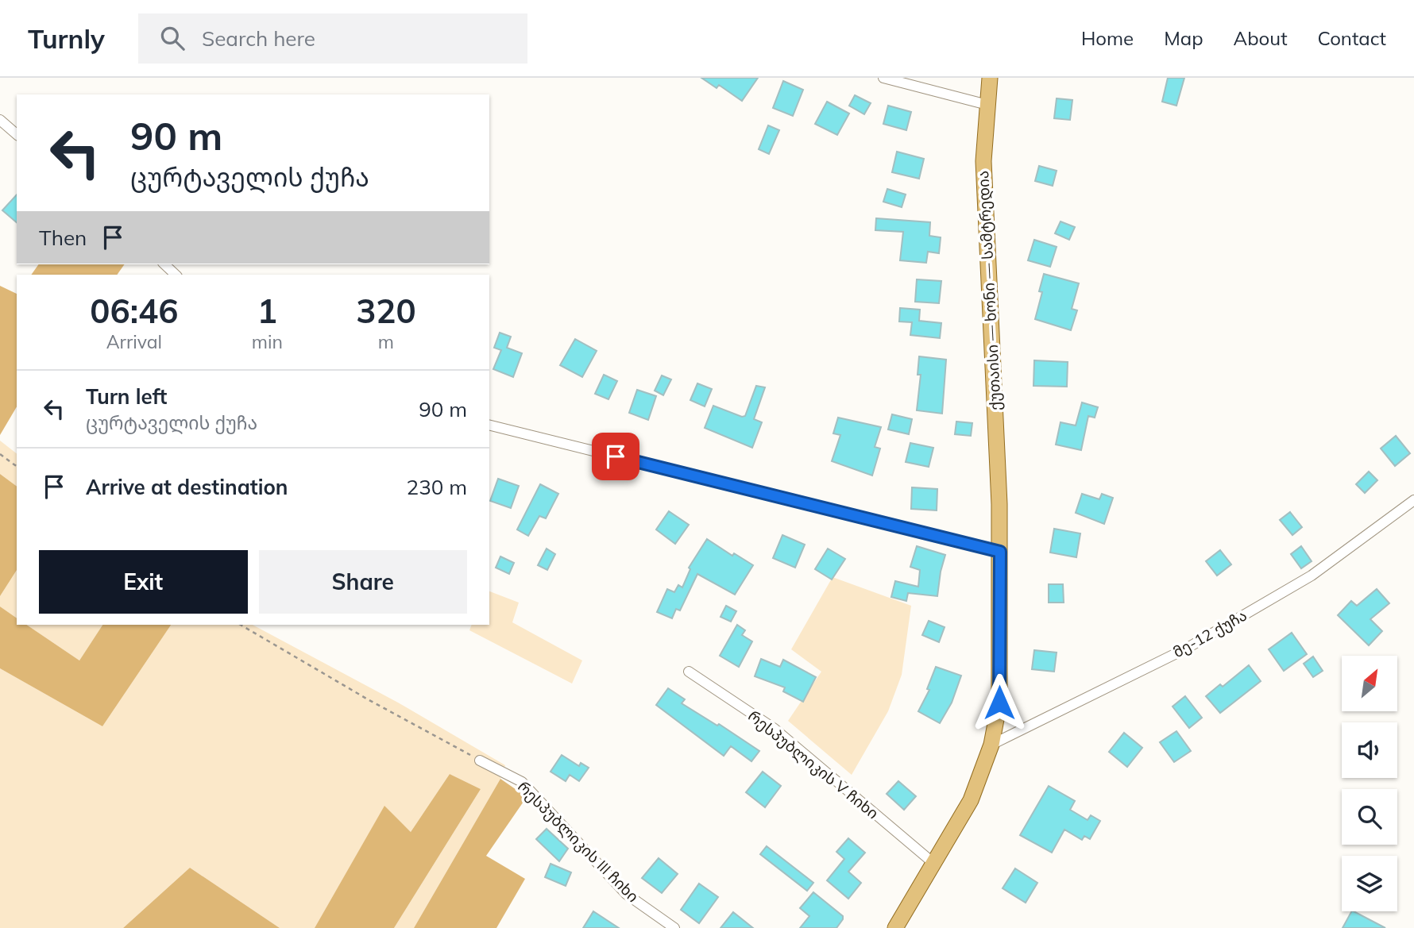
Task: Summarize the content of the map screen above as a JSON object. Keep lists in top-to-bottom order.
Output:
{
  "streets": {
    "main road": ["ქუთაისი — ხონი — სამტრედია"],
    "street": ["მე-12 ქუჩა", "რესპუბლიკის V ჩიხი", "რესპუბლიკის III ჩიხი"]
  },
  "crossings": [
    ["ქუთაისი — ხონი — სამტრედია", "მე-12 ქუჩა"],
    ["ქუთაისი — ხონი — სამტრედია", "რესპუბლიკის V ჩიხი"]
  ],
  "north": "top right",
  "page": {
    "header": "Turnly",
    "search": "Search here",
    "nav": [
      "Home",
      "Map",
      "About",
      "Contact"
    ],
    "turn": ["90 m", "ცურტაველის ქუჩა"],
    "then": "Then",
    "eta": [
      "06:46",
      "Arrival",
      "1",
      "min",
      "320",
      "m"
    ],
    "list": [
      {
        "name": "Turn left",
        "note": "ცურტაველის ქუჩა",
        "value": "90 m"
      },
      {
        "name": "Arrive at destination",
        "value": "230 m"
      }
    ],
    "buttons": ["Exit", "Share"]
  }
}
